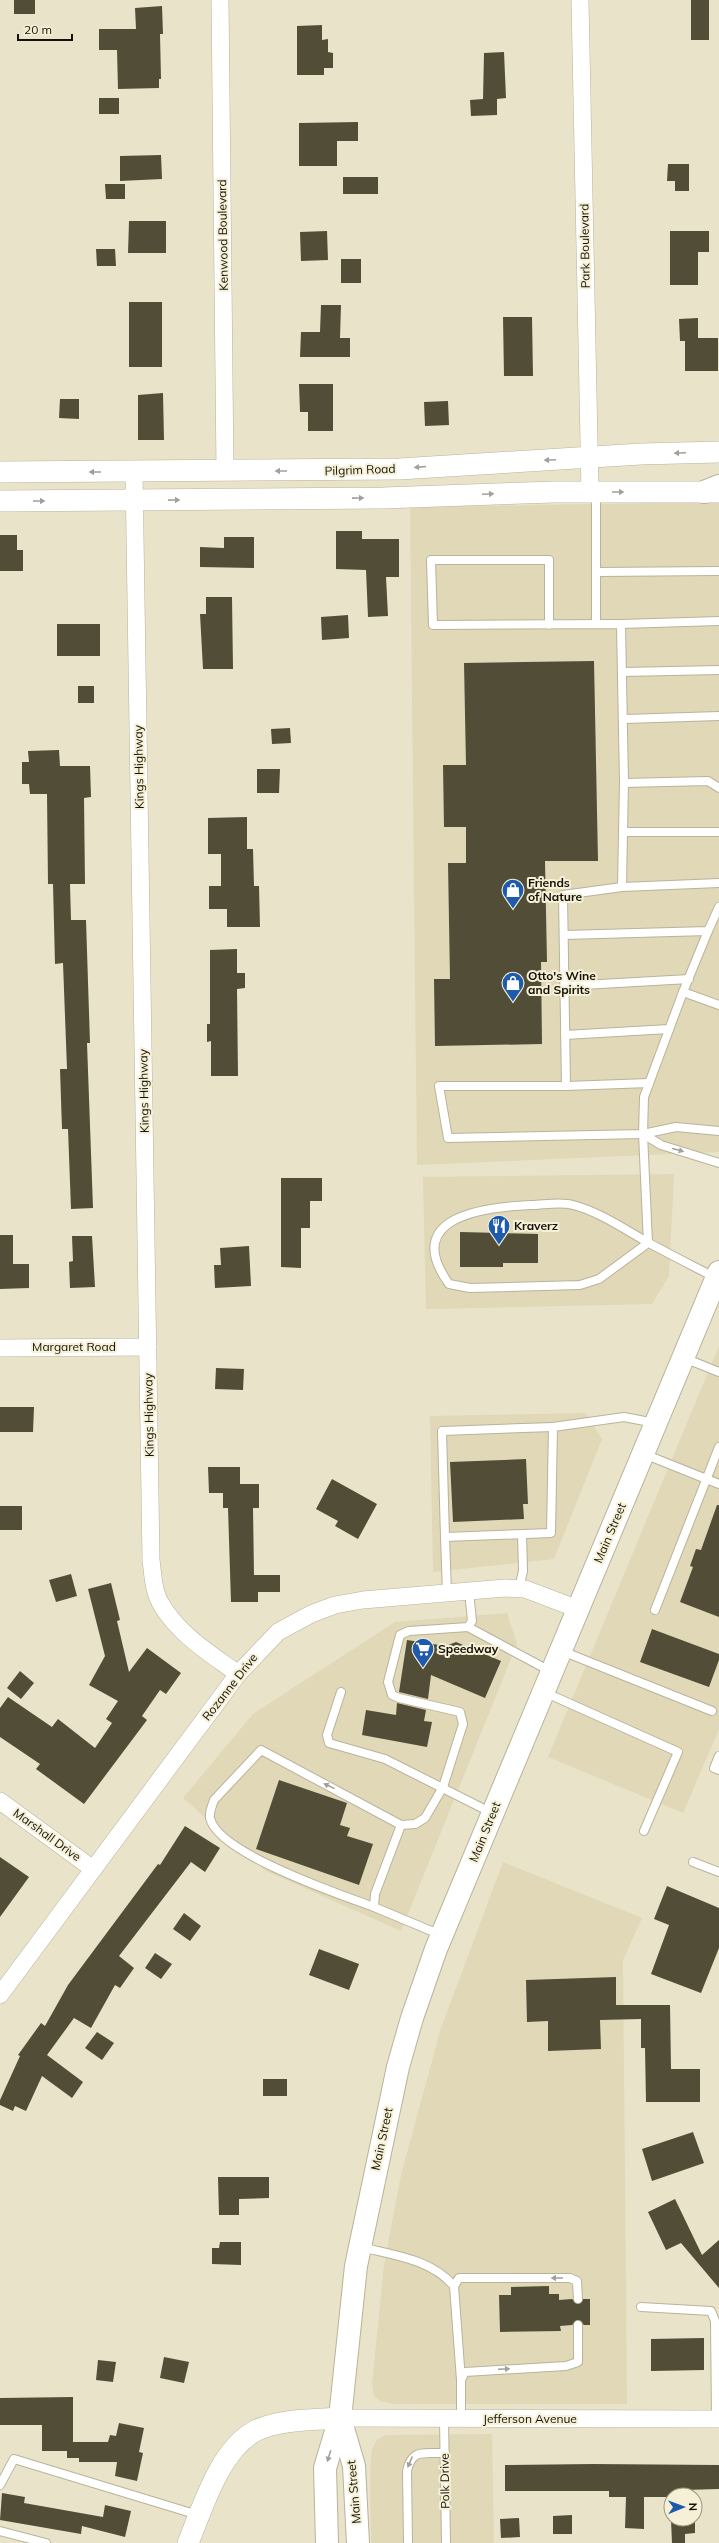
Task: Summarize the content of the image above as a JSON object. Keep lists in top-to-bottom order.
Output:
{
  "streets": {
    "main road": ["Main Street"],
    "street": [
      "Kenwood Boulevard",
      "Park Boulevard",
      "Pilgrim Road",
      "Kings Highway",
      "Margaret Road",
      "Rozanne Drive",
      "Marshall Drive",
      "Jefferson Avenue"
    ],
    "lane": ["Polk Drive"]
  },
  "crossings": [
    ["Kenwood Boulevard", "Pilgrim Road"],
    ["Park Boulevard", "Pilgrim Road"],
    ["Pilgrim Road", "Kings Highway"],
    ["Kings Highway", "Margaret Road"],
    ["Kings Highway", "Rozanne Drive"],
    ["Main Street", "Rozanne Drive"],
    ["Main Street", "Jefferson Avenue"],
    ["Rozanne Drive", "Marshall Drive"],
    ["Jefferson Avenue", "Polk Drive"]
  ],
  "places": {
    "shop": ["Friends of Nature", "Otto's Wine and Spirits"],
    "restaurant": ["Kraverz"],
    "supermarket": ["Speedway"]
  },
  "scale_bar": "20 m",
  "north": "right"
}
